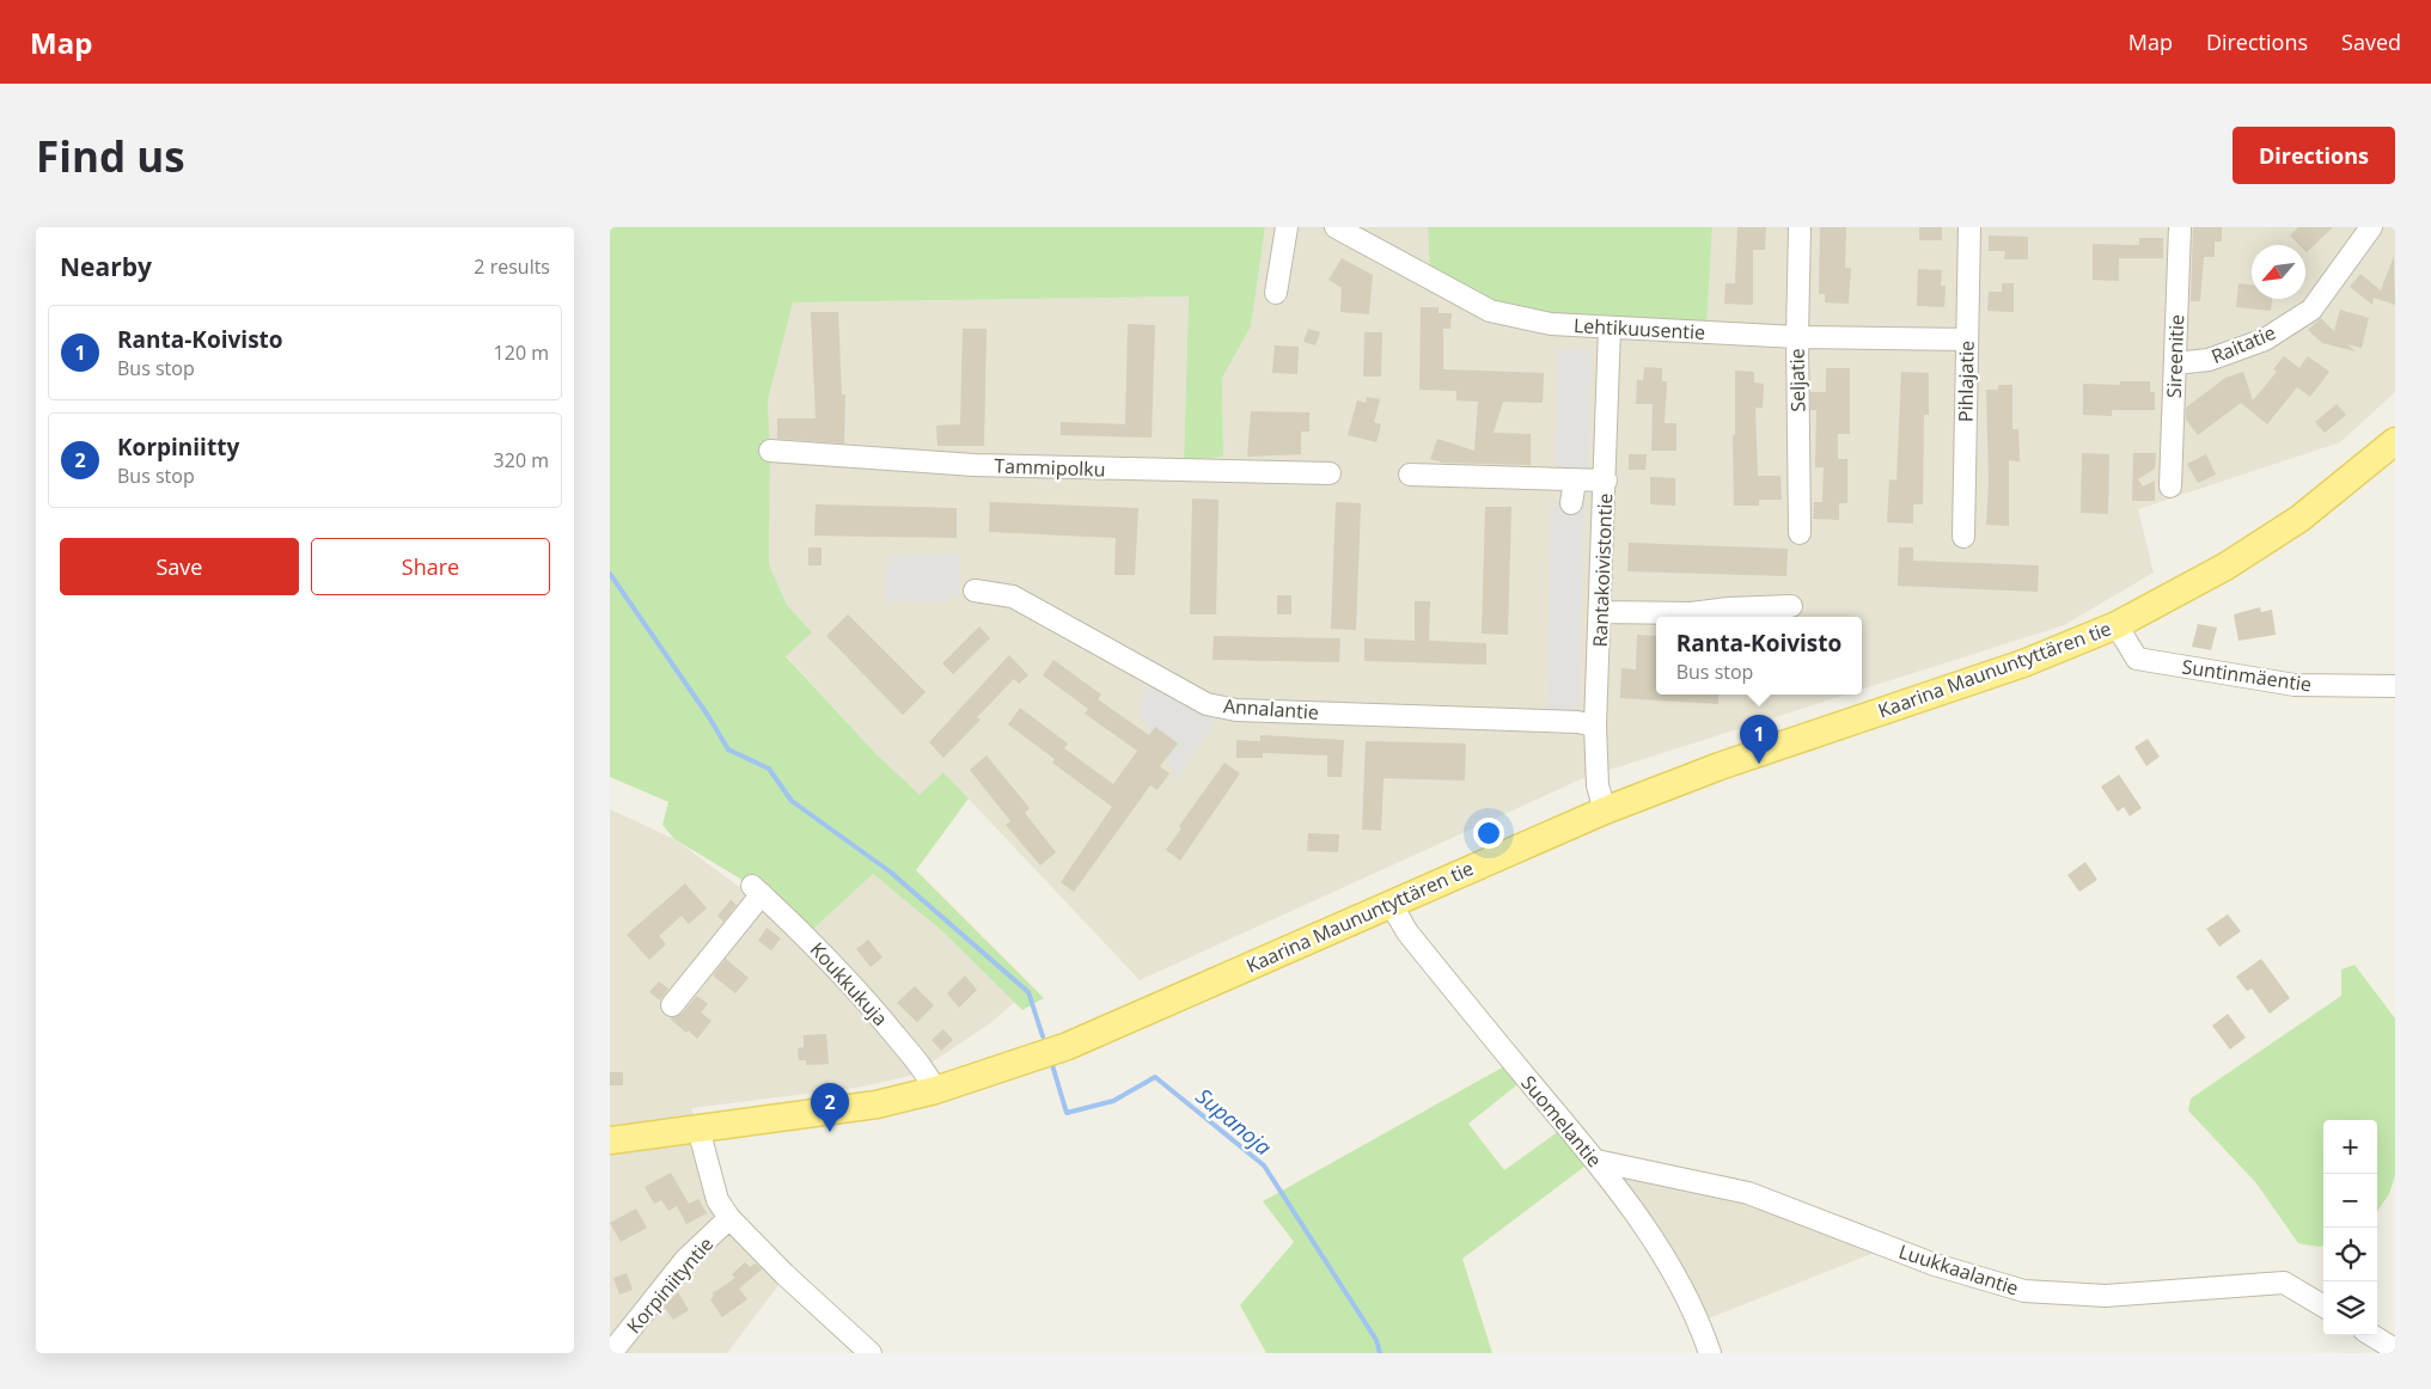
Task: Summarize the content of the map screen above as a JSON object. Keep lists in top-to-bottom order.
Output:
{
  "streets": {
    "main road": ["Kaarina Maununtyttären tie"],
    "street": [
      "Lehtikuusentie",
      "Raitatie",
      "Sireenitie",
      "Seljatie",
      "Pihlajatie",
      "Tammipolku",
      "Rantakoivistontie",
      "Suntinmäentie",
      "Annalantie",
      "Koukkukuja",
      "Suomelantie",
      "Luukkaalantie",
      "Korpiniityntie"
    ]
  },
  "crossings": [
    ["Lehtikuusentie", "Seljatie"],
    ["Lehtikuusentie", "Pihlajatie"],
    ["Lehtikuusentie", "Rantakoivistontie"],
    ["Raitatie", "Sireenitie"],
    ["Rantakoivistontie", "Kaarina Maununtyttären tie"],
    ["Rantakoivistontie", "Annalantie"],
    ["Kaarina Maununtyttären tie", "Suntinmäentie"],
    ["Kaarina Maununtyttären tie", "Koukkukuja"],
    ["Kaarina Maununtyttären tie", "Suomelantie"],
    ["Suomelantie", "Luukkaalantie"]
  ],
  "water": ["Supanoja"],
  "north": "bottom left",
  "page": {
    "header": "Map",
    "nav": ["Map", "Directions", "Saved"],
    "buttons": [
      "Directions",
      ["Save", "Share"]
    ],
    "title": "Find us",
    "heading": ["Nearby", "2 results"],
    "list": [
      {
        "mark": "1",
        "name": "Ranta-Koivisto",
        "note": "Bus stop",
        "value": "120 m"
      },
      {
        "mark": "2",
        "name": "Korpiniitty",
        "note": "Bus stop",
        "value": "320 m"
      }
    ],
    "popup": ["Ranta-Koivisto", "Bus stop"],
    "pins": ["1", "2"],
    "map_buttons": ["+", "−"]
  }
}
